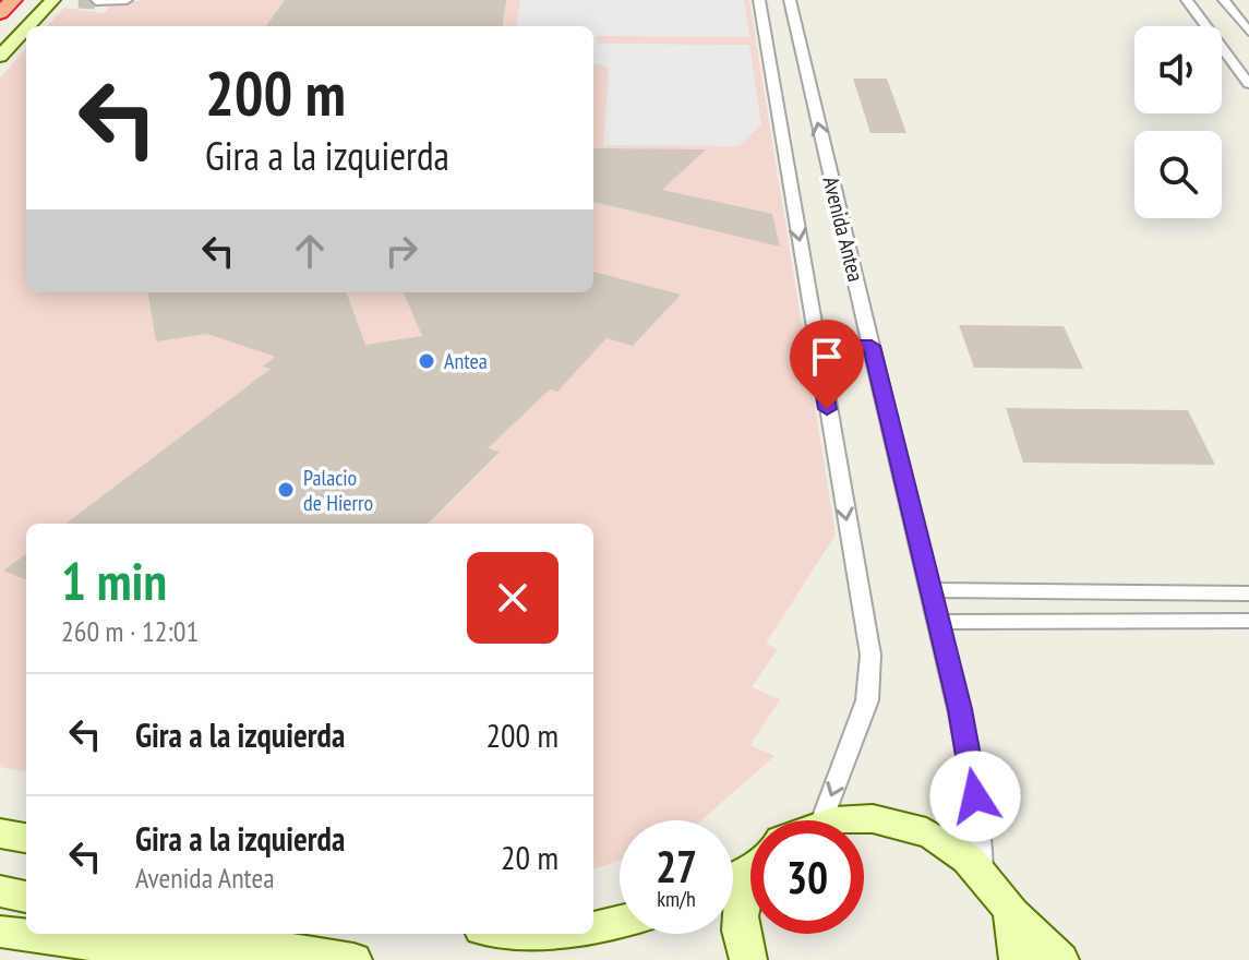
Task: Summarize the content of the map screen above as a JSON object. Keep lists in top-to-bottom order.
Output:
{
  "streets": {
    "street": ["Avenida Antea"]
  },
  "places": ["Antea", "Palacio de Hierro"],
  "page": {
    "turn": ["200 m", "Gira a la izquierda"],
    "heading": ["1 min", "260 m · 12:01"],
    "list": [
      {
        "name": "Gira a la izquierda",
        "value": "200 m"
      },
      {
        "name": "Gira a la izquierda",
        "note": "Avenida Antea",
        "value": "20 m"
      }
    ],
    "speed": "27 km/h",
    "limit": "30"
  }
}
